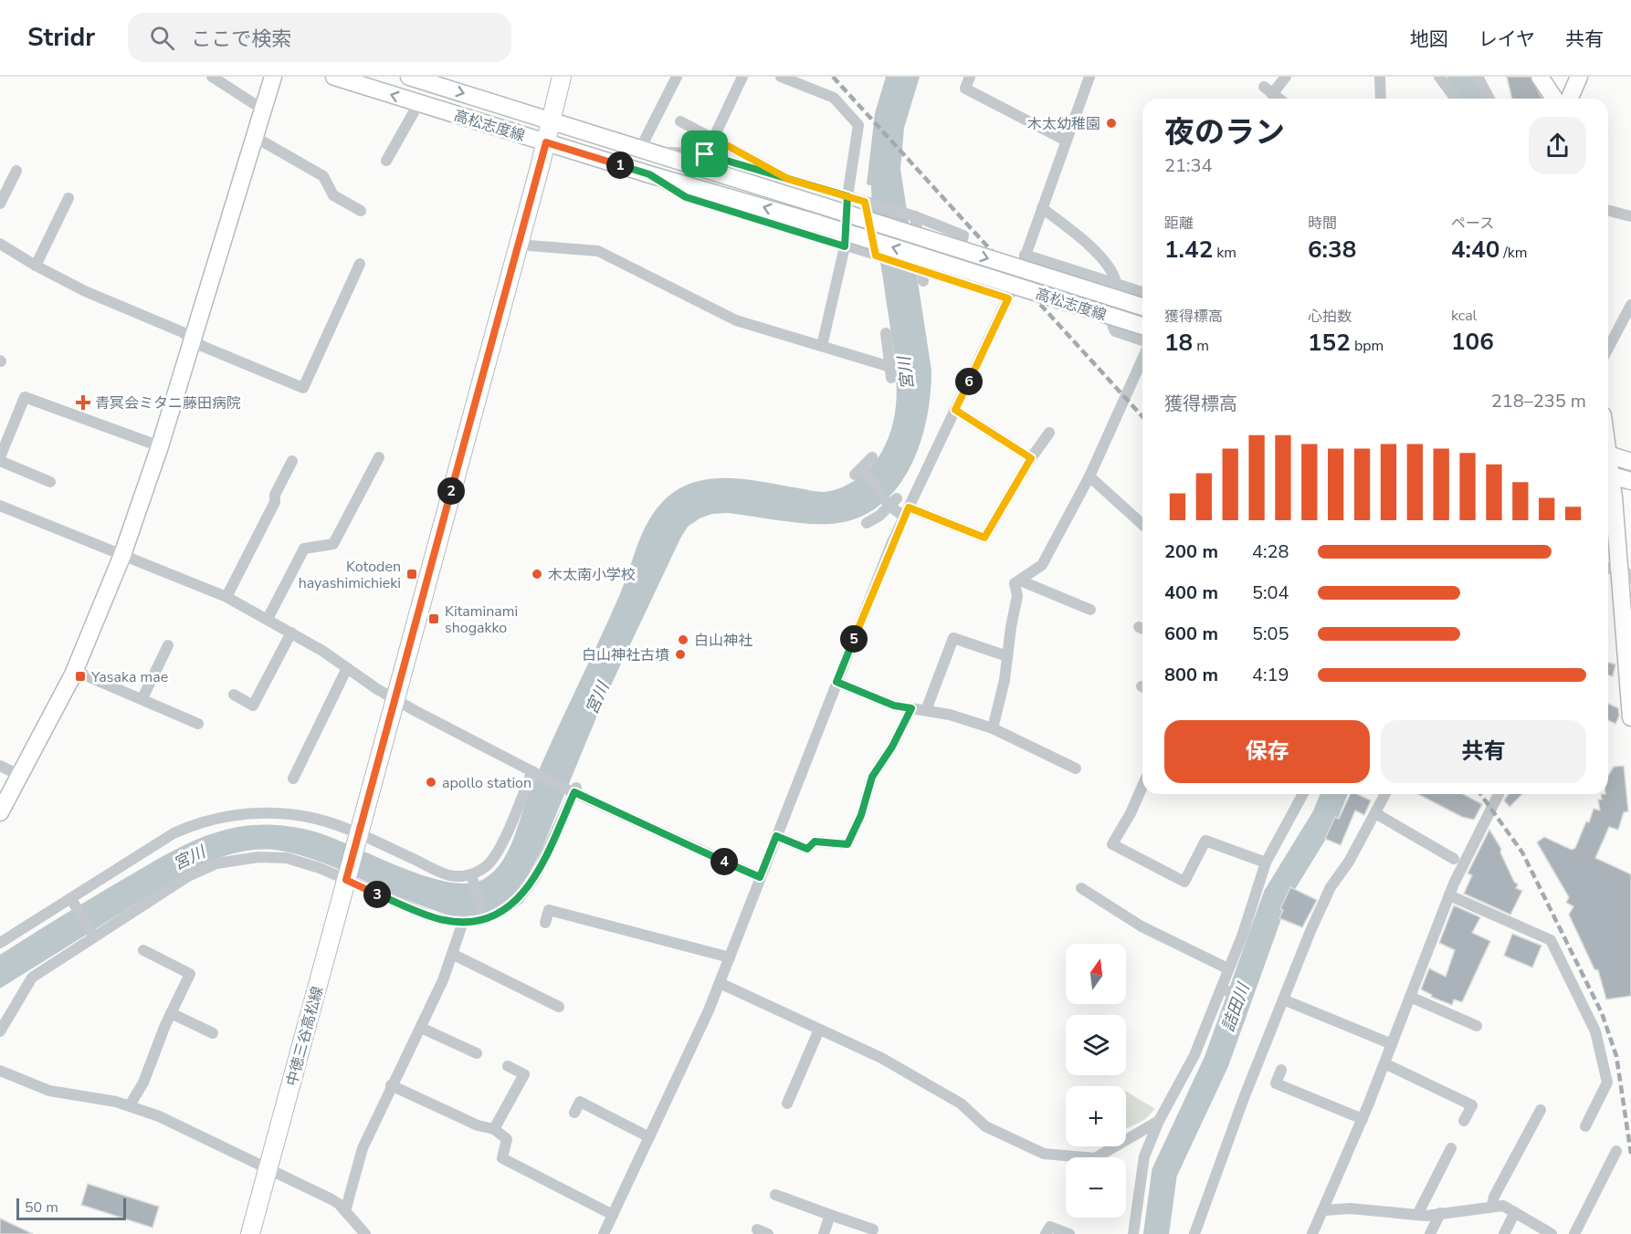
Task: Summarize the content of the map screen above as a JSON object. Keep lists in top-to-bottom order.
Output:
{
  "streets": {
    "main road": ["高松志度線", "中徳三谷高松線"]
  },
  "crossings": [
    ["高松志度線", "中徳三谷高松線"]
  ],
  "water": ["宮川", "詰田川"],
  "places": {
    "other": [
      "木太幼稚園",
      "木太南小学校",
      "白山神社",
      "白山神社古墳",
      "apollo station"
    ],
    "health": ["青冥会ミタニ藤田病院"],
    "transit": ["Kotoden hayashimichieki", "Kitaminami shogakko", "Yasaka mae"]
  },
  "scale_bar": "50 m",
  "north": "top",
  "page": {
    "header": "Stridr",
    "search": "ここで検索",
    "nav": ["地図", "レイヤ", "共有"],
    "heading": ["夜のラン", "21:34"],
    "pins": [
      "1",
      "6",
      "2",
      "5",
      "4",
      "3"
    ],
    "stats": [
      ["距離", "1.42 km"],
      ["時間", "6:38"],
      ["ペース", "4:40 /km"],
      ["獲得標高", "18 m"],
      ["心拍数", "152 bpm"],
      ["kcal", "106"]
    ],
    "chart": ["獲得標高", "218–235 m"],
    "list": [
      {
        "name": "200 m",
        "note": "4:28"
      },
      {
        "name": "400 m",
        "note": "5:04"
      },
      {
        "name": "600 m",
        "note": "5:05"
      },
      {
        "name": "800 m",
        "note": "4:19"
      }
    ],
    "buttons": ["保存", "共有"],
    "map_buttons": ["+", "−"],
    "scale": "50 m"
  }
}
